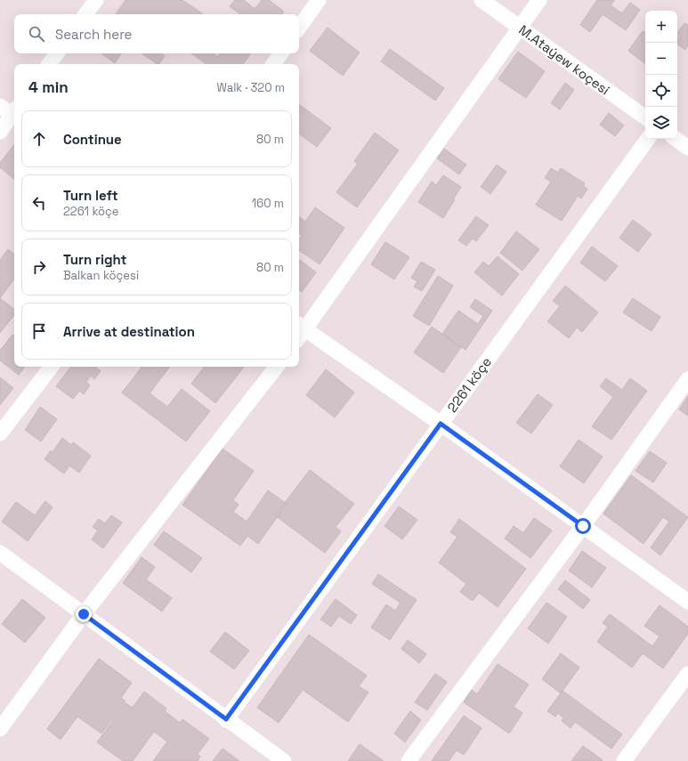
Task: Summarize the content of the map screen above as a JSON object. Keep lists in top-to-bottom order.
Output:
{
  "streets": {
    "street": ["M.Ataýew koçesi", "2261 köçe"]
  },
  "page": {
    "map_buttons": ["+", "−"],
    "search": "Search here",
    "heading": ["4 min", "Walk · 320 m"],
    "list": [
      ["Continue", "80 m"],
      ["Turn left", "2261 köçe", "160 m"],
      ["Turn right", "Balkan köçesi", "80 m"],
      "Arrive at destination"
    ]
  }
}
